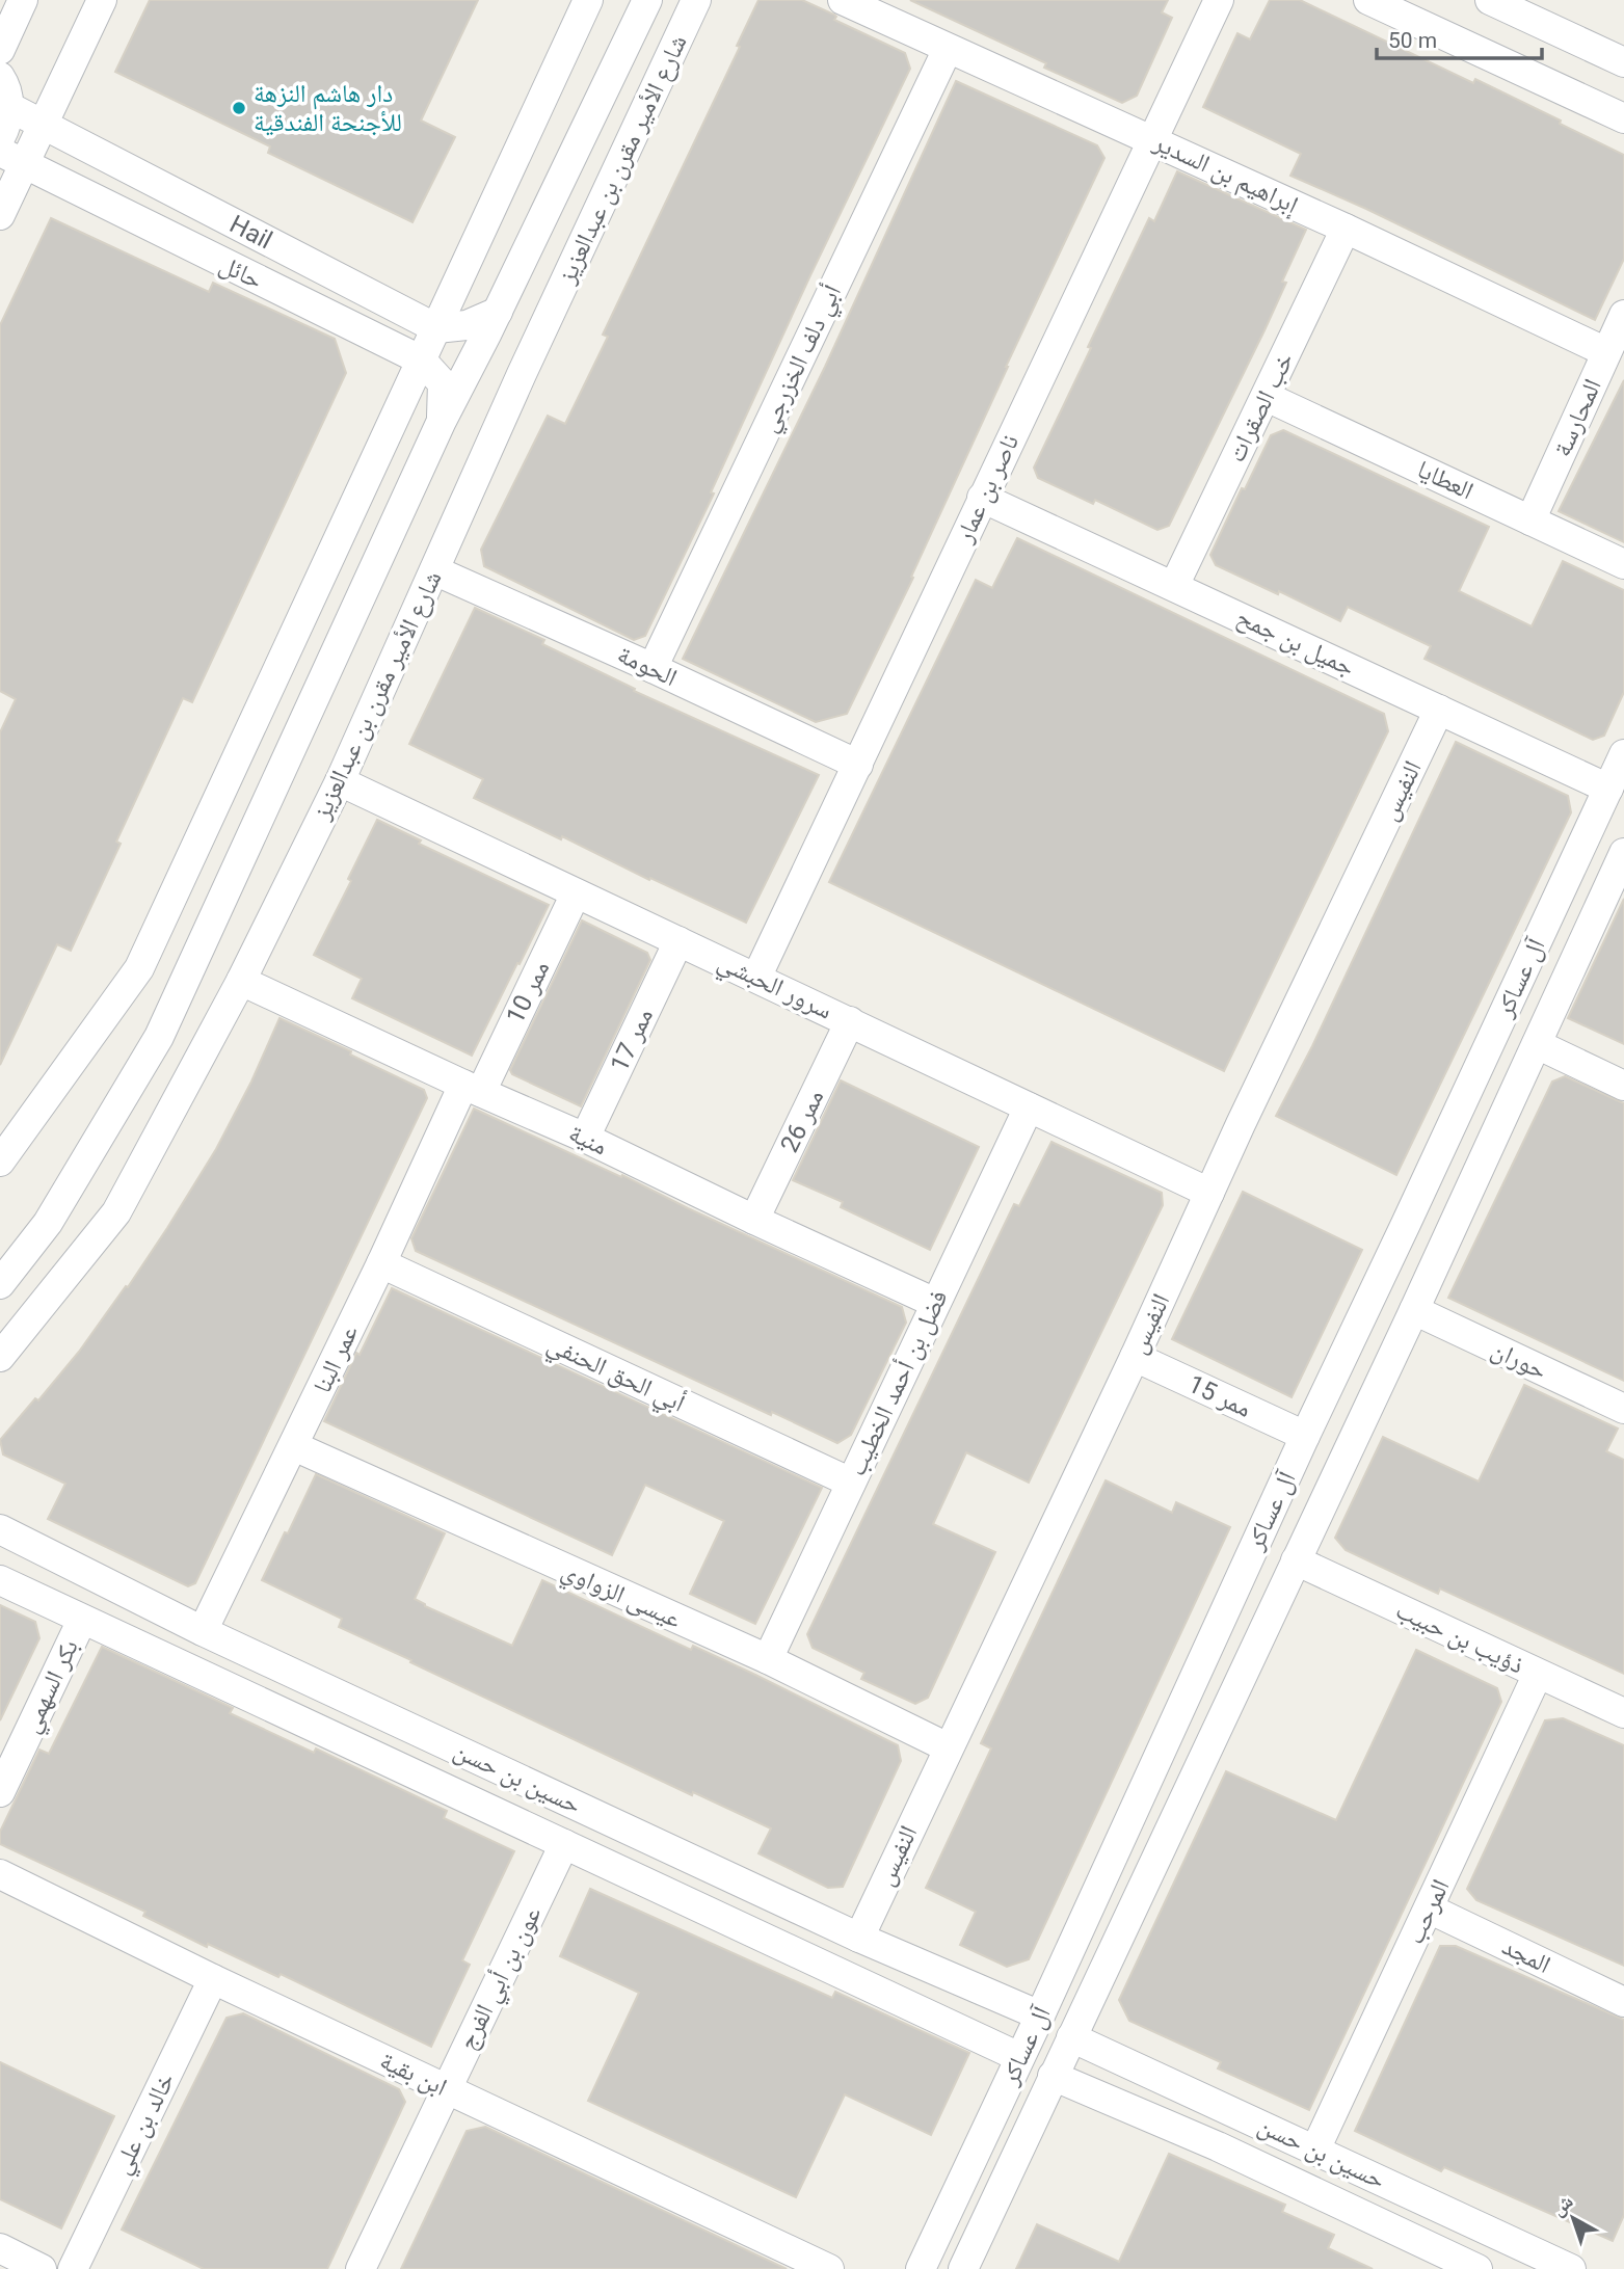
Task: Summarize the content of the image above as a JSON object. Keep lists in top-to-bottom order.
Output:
{
  "streets": {
    "street": [
      "شارع الأمير مقرن بن عبدالعزيز",
      "إبراهيم بن السدير",
      "Hail",
      "حائل",
      "أبي دلف الخزرجي",
      "خب الصقرات",
      "المحارسة",
      "العطايا",
      "ناصر بن عمار",
      "جميل بن جمح",
      "الحومة",
      "النفيس",
      "آل عساكر",
      "سرور الحبشي",
      "ممر 10",
      "ممر 17",
      "ممر 26",
      "منية",
      "عمر البنا",
      "حوران",
      "أبي الحق الحنفي",
      "فضل بن أحمد الخطيب",
      "ممر 15",
      "عيسى الزواوي",
      "ذؤيب بن حبيب",
      "بكر السهمي",
      "حسين بن حسن",
      "المرحب",
      "المجد",
      "عون بن أبي الفرج",
      "ابن بقية",
      "خالد بن علي"
    ]
  },
  "crossings": [
    ["شارع الأمير مقرن بن عبدالعزيز", "حائل"],
    ["شارع الأمير مقرن بن عبدالعزيز", "الحومة"],
    ["شارع الأمير مقرن بن عبدالعزيز", "سرور الحبشي"],
    ["شارع الأمير مقرن بن عبدالعزيز", "منية"],
    ["إبراهيم بن السدير", "أبي دلف الخزرجي"],
    ["إبراهيم بن السدير", "خب الصقرات"],
    ["إبراهيم بن السدير", "المحارسة"],
    ["إبراهيم بن السدير", "ناصر بن عمار"],
    ["أبي دلف الخزرجي", "الحومة"],
    ["خب الصقرات", "العطايا"],
    ["خب الصقرات", "جميل بن جمح"],
    ["المحارسة", "العطايا"],
    ["ناصر بن عمار", "جميل بن جمح"],
    ["ناصر بن عمار", "الحومة"],
    ["ناصر بن عمار", "سرور الحبشي"],
    ["جميل بن جمح", "النفيس"],
    ["جميل بن جمح", "آل عساكر"],
    ["النفيس", "سرور الحبشي"],
    ["النفيس", "ممر 15"],
    ["النفيس", "عيسى الزواوي"],
    ["النفيس", "حسين بن حسن"],
    ["آل عساكر", "حوران"],
    ["آل عساكر", "ممر 15"],
    ["آل عساكر", "ذؤيب بن حبيب"],
    ["آل عساكر", "حسين بن حسن"],
    ["سرور الحبشي", "ممر 10"],
    ["سرور الحبشي", "ممر 17"],
    ["سرور الحبشي", "ممر 26"],
    ["سرور الحبشي", "فضل بن أحمد الخطيب"],
    ["ممر 10", "منية"],
    ["ممر 10", "عمر البنا"],
    ["ممر 17", "منية"],
    ["ممر 26", "منية"],
    ["منية", "عمر البنا"],
    ["منية", "فضل بن أحمد الخطيب"],
    ["عمر البنا", "أبي الحق الحنفي"],
    ["عمر البنا", "عيسى الزواوي"],
    ["عمر البنا", "حسين بن حسن"],
    ["أبي الحق الحنفي", "فضل بن أحمد الخطيب"],
    ["فضل بن أحمد الخطيب", "عيسى الزواوي"],
    ["ذؤيب بن حبيب", "المرحب"],
    ["بكر السهمي", "حسين بن حسن"],
    ["حسين بن حسن", "المرحب"],
    ["حسين بن حسن", "عون بن أبي الفرج"],
    ["المرحب", "المجد"],
    ["عون بن أبي الفرج", "ابن بقية"],
    ["ابن بقية", "خالد بن علي"]
  ],
  "places": ["دار هاشم النزهة للأجنحة الفندقية"],
  "scale_bar": "50 m",
  "north": "top left"
}
